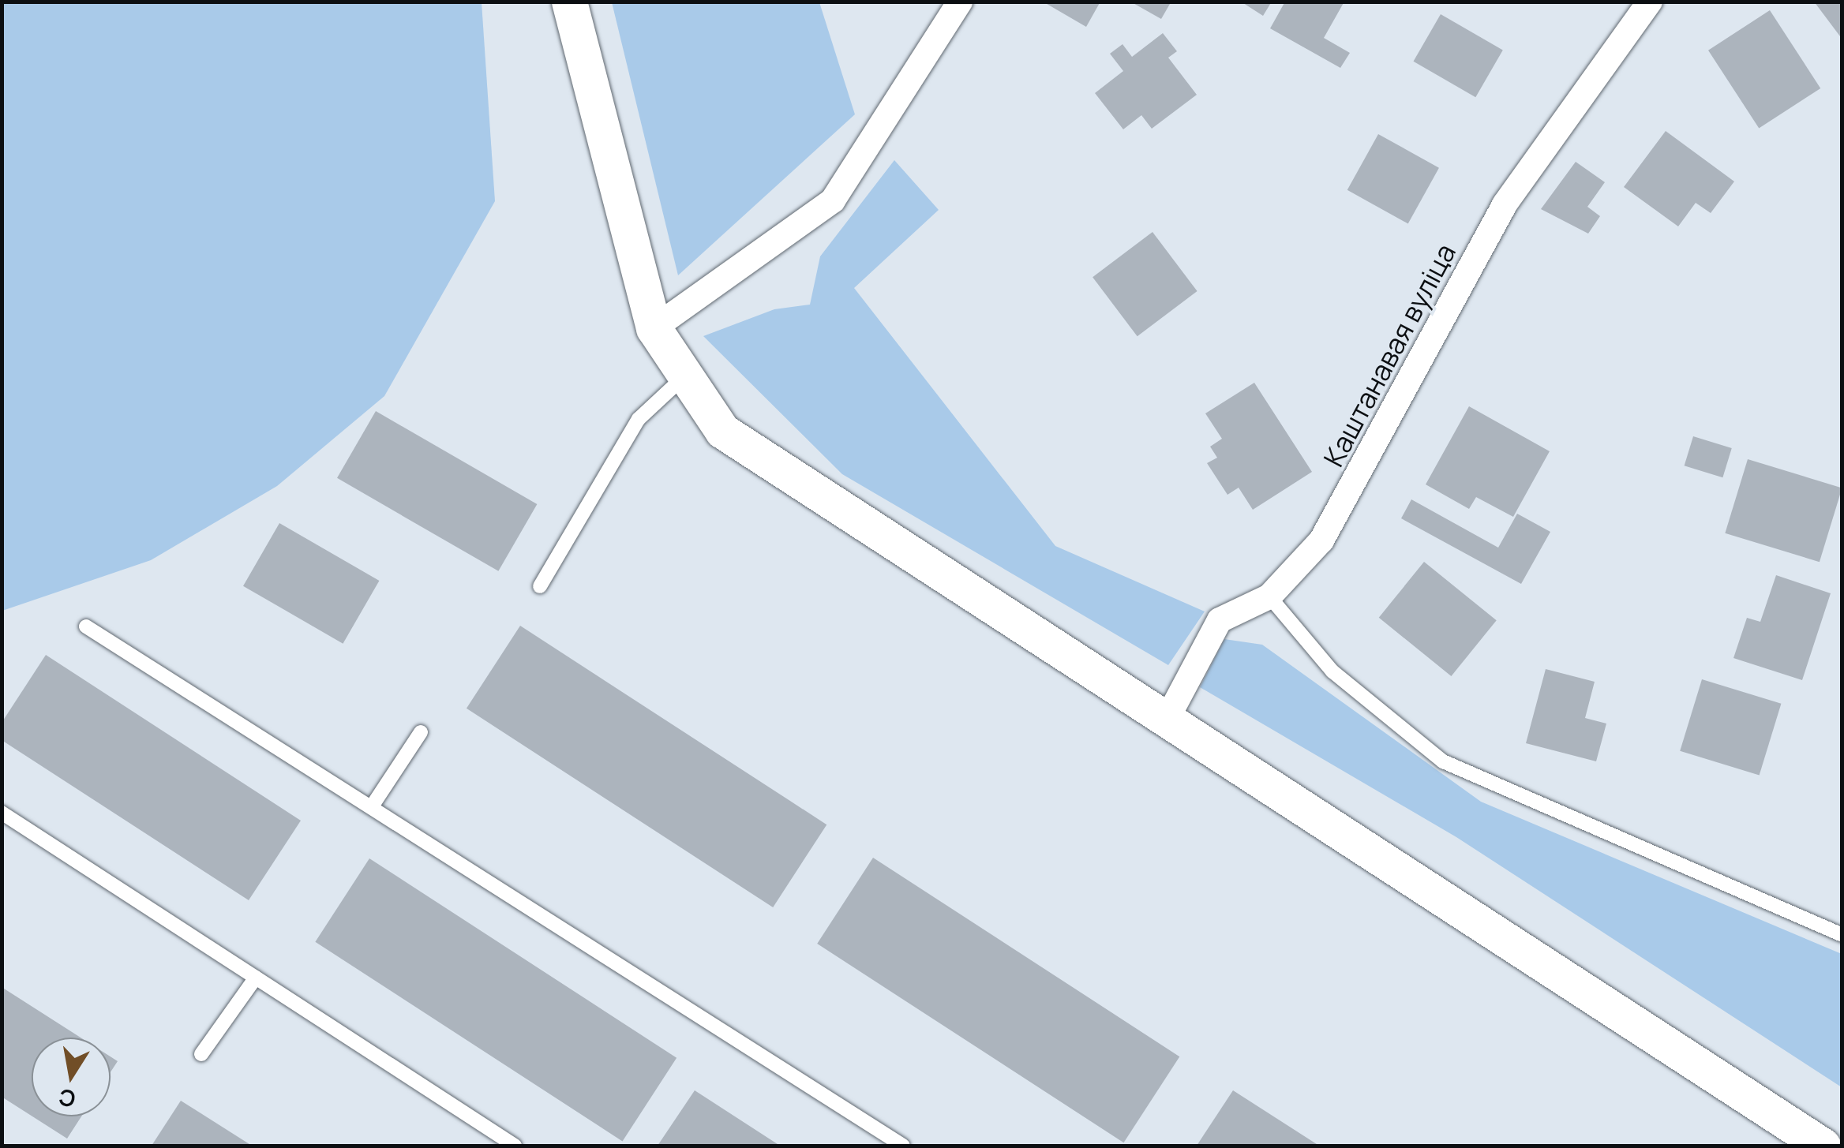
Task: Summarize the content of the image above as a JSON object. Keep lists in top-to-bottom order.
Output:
{
  "streets": {
    "street": ["Каштанавая вуліца"]
  },
  "north": "bottom"
}
